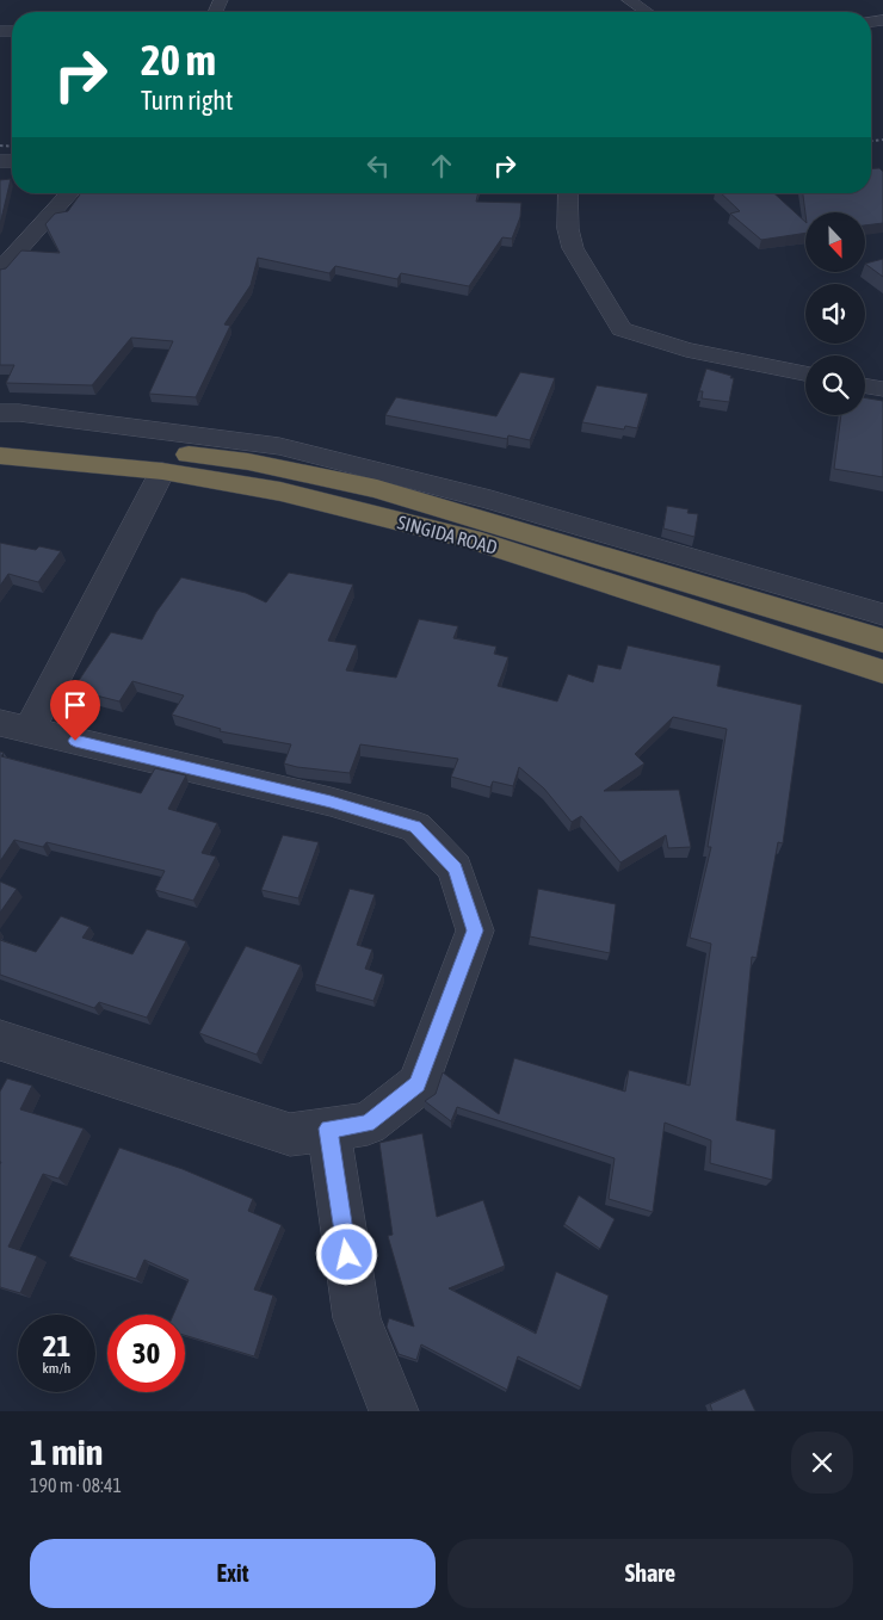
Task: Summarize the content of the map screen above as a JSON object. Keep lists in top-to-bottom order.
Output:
{
  "streets": {
    "highway": ["SINGIDA ROAD"]
  },
  "north": "bottom",
  "page": {
    "turn": ["20 m", "Turn right"],
    "speed": "21 km/h",
    "limit": "30",
    "heading": ["1 min", "190 m · 08:41"],
    "buttons": ["Exit", "Share"]
  }
}
